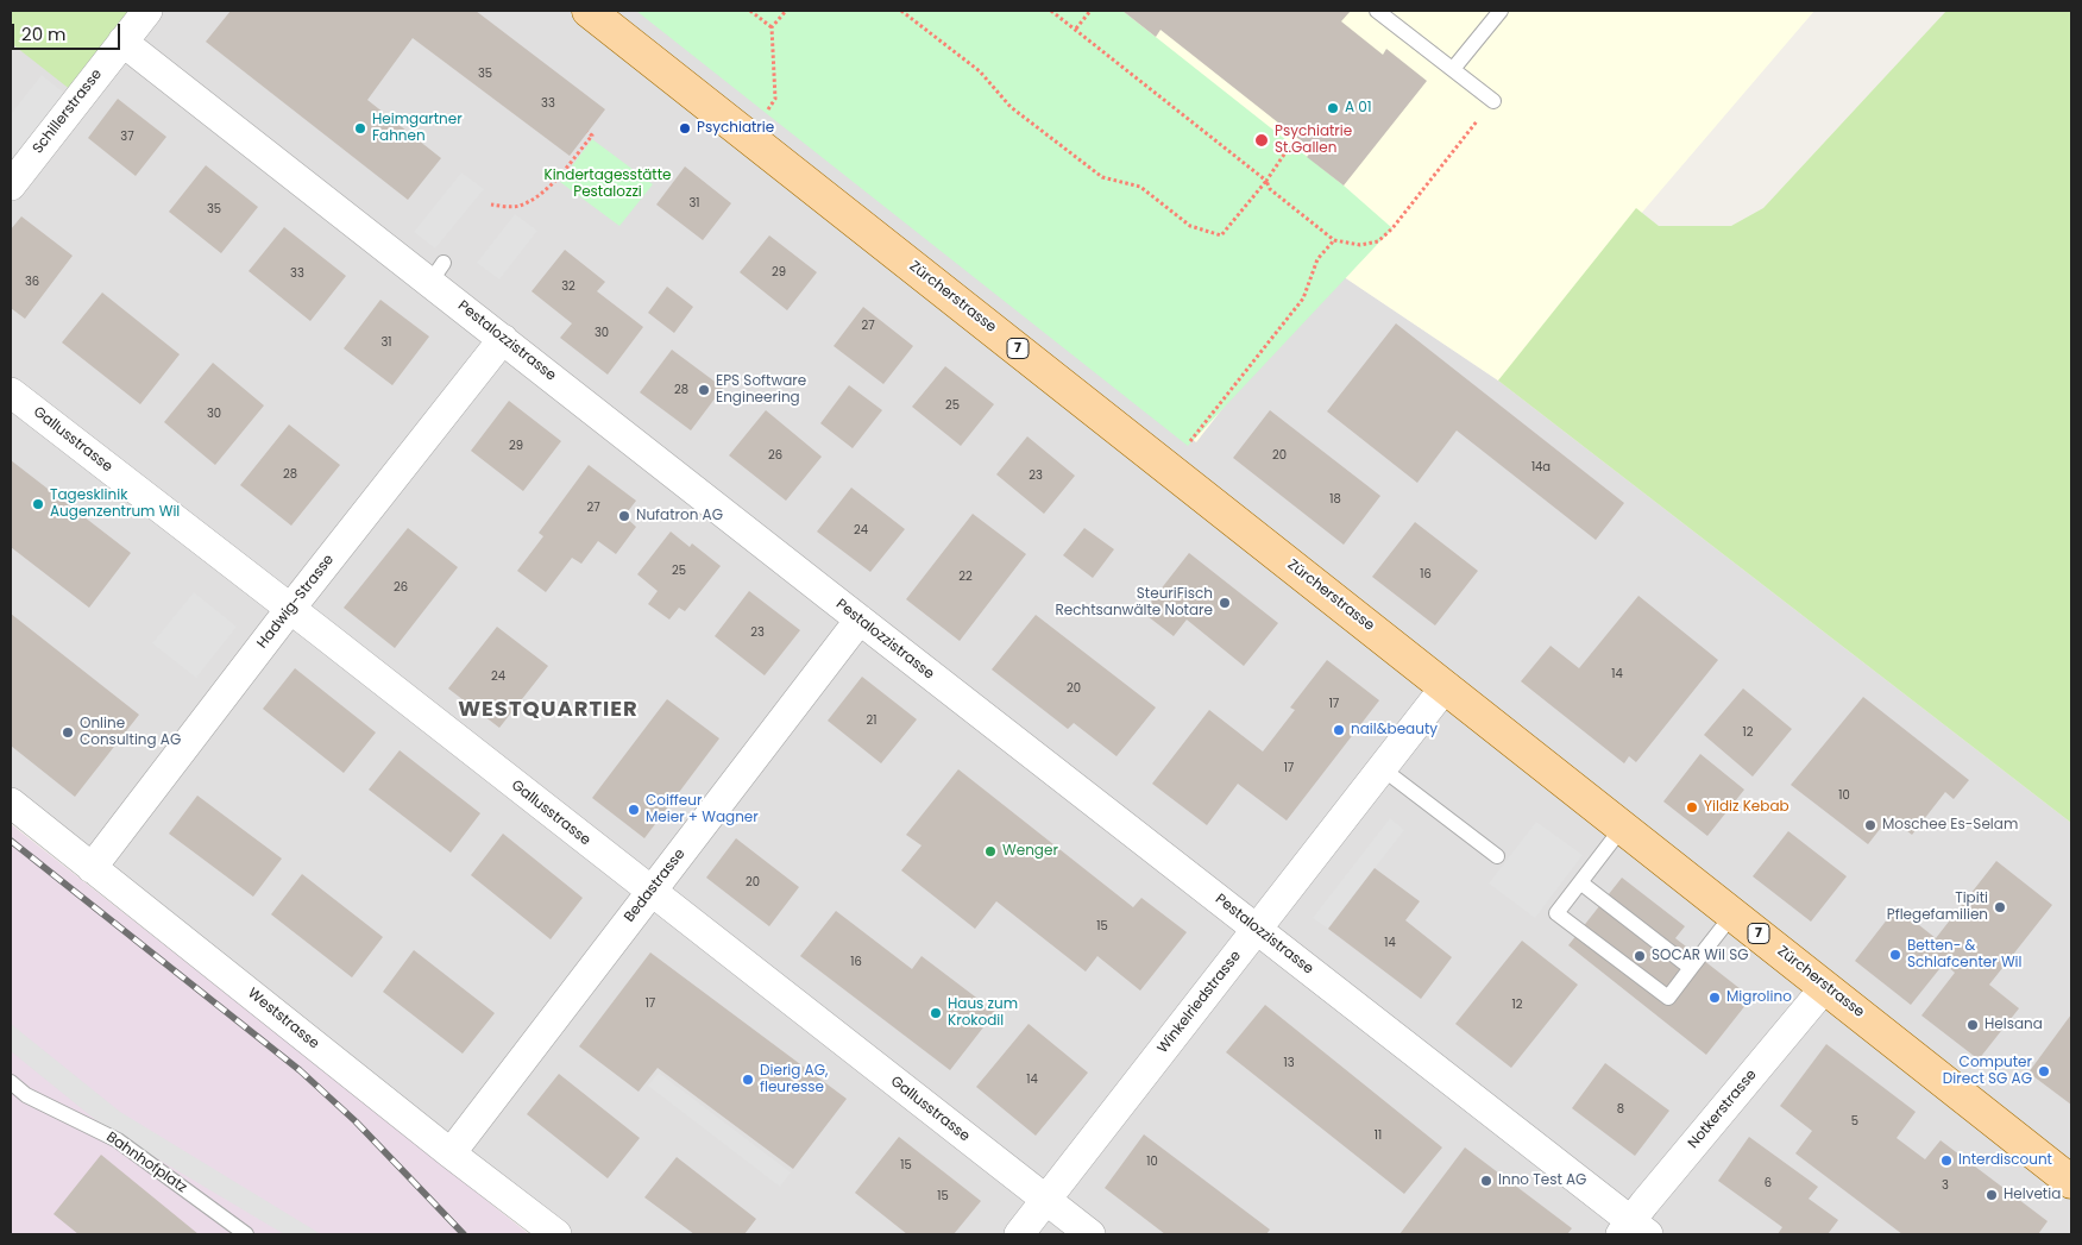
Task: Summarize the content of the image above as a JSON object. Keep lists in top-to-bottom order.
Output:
{
  "streets": {
    "main road": ["Zürcherstrasse", "7"],
    "street": [
      "Schillerstrasse",
      "Pestalozzistrasse",
      "Gallusstrasse",
      "Hadwig-Strasse",
      "Bedastrasse",
      "Winkelriedstrasse",
      "Weststrasse",
      "Notkerstrasse"
    ],
    "lane": ["Bahnhofplatz"]
  },
  "crossings": [
    ["Schillerstrasse", "Pestalozzistrasse"],
    ["Zürcherstrasse", "Winkelriedstrasse"],
    ["Zürcherstrasse", "Notkerstrasse"],
    ["Pestalozzistrasse", "Hadwig-Strasse"],
    ["Pestalozzistrasse", "Bedastrasse"],
    ["Pestalozzistrasse", "Winkelriedstrasse"],
    ["Pestalozzistrasse", "Notkerstrasse"],
    ["Gallusstrasse", "Hadwig-Strasse"],
    ["Gallusstrasse", "Bedastrasse"],
    ["Gallusstrasse", "Winkelriedstrasse"],
    ["Hadwig-Strasse", "Weststrasse"],
    ["Bedastrasse", "Weststrasse"]
  ],
  "districts": ["WESTQUARTIER"],
  "parks": ["Kindertagesstätte Pestalozzi"],
  "places": [
    "A 01",
    "Heimgartner Fahnen",
    "Psychiatrie",
    "Psychiatrie St.Gallen",
    "EPS Software Engineering",
    "Tagesklinik Augenzentrum Wil",
    "Nufatron AG",
    "SteuriFisch Rechtsanwälte Notare",
    "nail&beauty",
    "Online Consulting AG",
    "Yildiz Kebab",
    "Coiffeur Meier + Wagner",
    "Moschee Es-Selam",
    "Wenger",
    "Tipiti Pflegefamilien",
    "Betten- & Schlafcenter Wil",
    "SOCAR Wil SG",
    "Migrolino",
    "Haus zum Krokodil",
    "Helsana",
    "Computer Direct SG AG",
    "Dierig AG, fleuresse",
    "Interdiscount",
    "Inno Test AG",
    "Helvetia"
  ],
  "house_numbers": [
    "35",
    "33",
    "37",
    "31",
    "35",
    "29",
    "33",
    "36",
    "32",
    "27",
    "30",
    "31",
    "28",
    "25",
    "30",
    "29",
    "26",
    "20",
    "14a",
    "28",
    "23",
    "18",
    "27",
    "24",
    "25",
    "16",
    "22",
    "26",
    "23",
    "14",
    "24",
    "20",
    "17",
    "21",
    "12",
    "17",
    "10",
    "20",
    "15",
    "14",
    "16",
    "17",
    "12",
    "13",
    "14",
    "8",
    "5",
    "11",
    "10",
    "15",
    "6",
    "3",
    "15"
  ],
  "scale_bar": "20 m"
}
